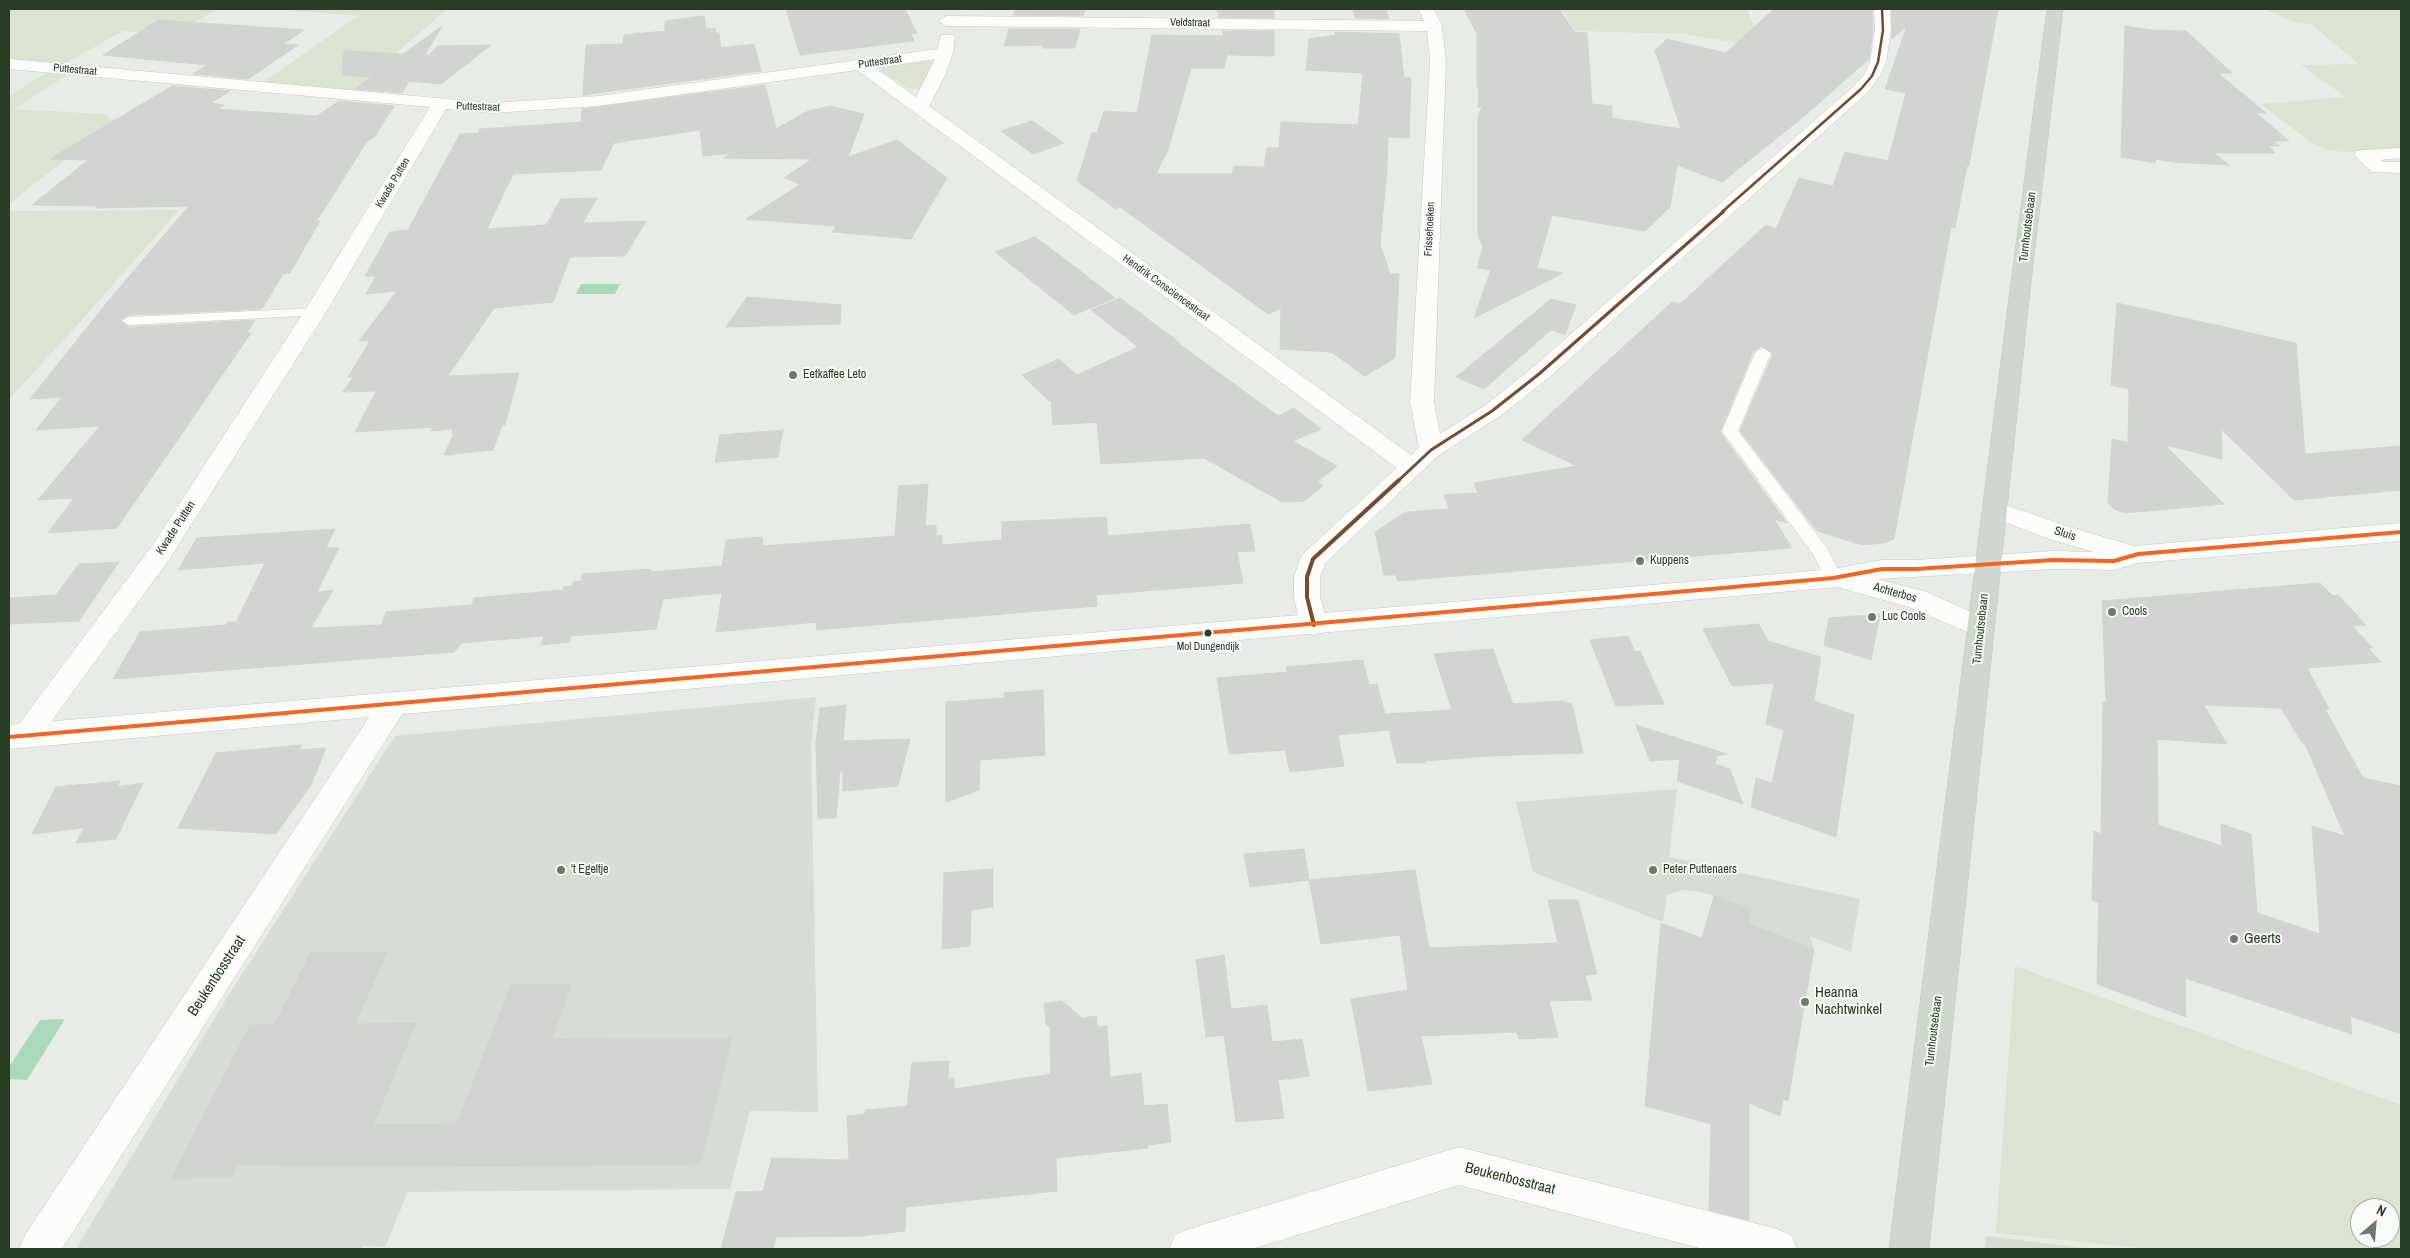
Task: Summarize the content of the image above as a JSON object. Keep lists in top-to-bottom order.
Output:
{
  "streets": {
    "main road": ["Turnhoutsebaan"],
    "street": [
      "Veldstraat",
      "Puttestraat",
      "Kwade Putten",
      "Frissehoeken",
      "Hendrik Consciencestraat",
      "Sluis",
      "Achterbos",
      "Beukenbosstraat"
    ]
  },
  "crossings": [
    ["Veldstraat", "Frissehoeken"],
    ["Puttestraat", "Kwade Putten"],
    ["Puttestraat", "Hendrik Consciencestraat"],
    ["Kwade Putten", "Achterbos"],
    ["Turnhoutsebaan", "Sluis"],
    ["Turnhoutsebaan", "Achterbos"],
    ["Sluis", "Achterbos"],
    ["Achterbos", "Beukenbosstraat"]
  ],
  "places": [
    "Eetkaffee Leto",
    "Kuppens",
    "Cools",
    "Luc Cools",
    "Mol Dungendijk",
    "'t Egeltje",
    "Peter Puttenaers",
    "Geerts",
    "Heanna Nachtwinkel"
  ],
  "north": "top right"
}
